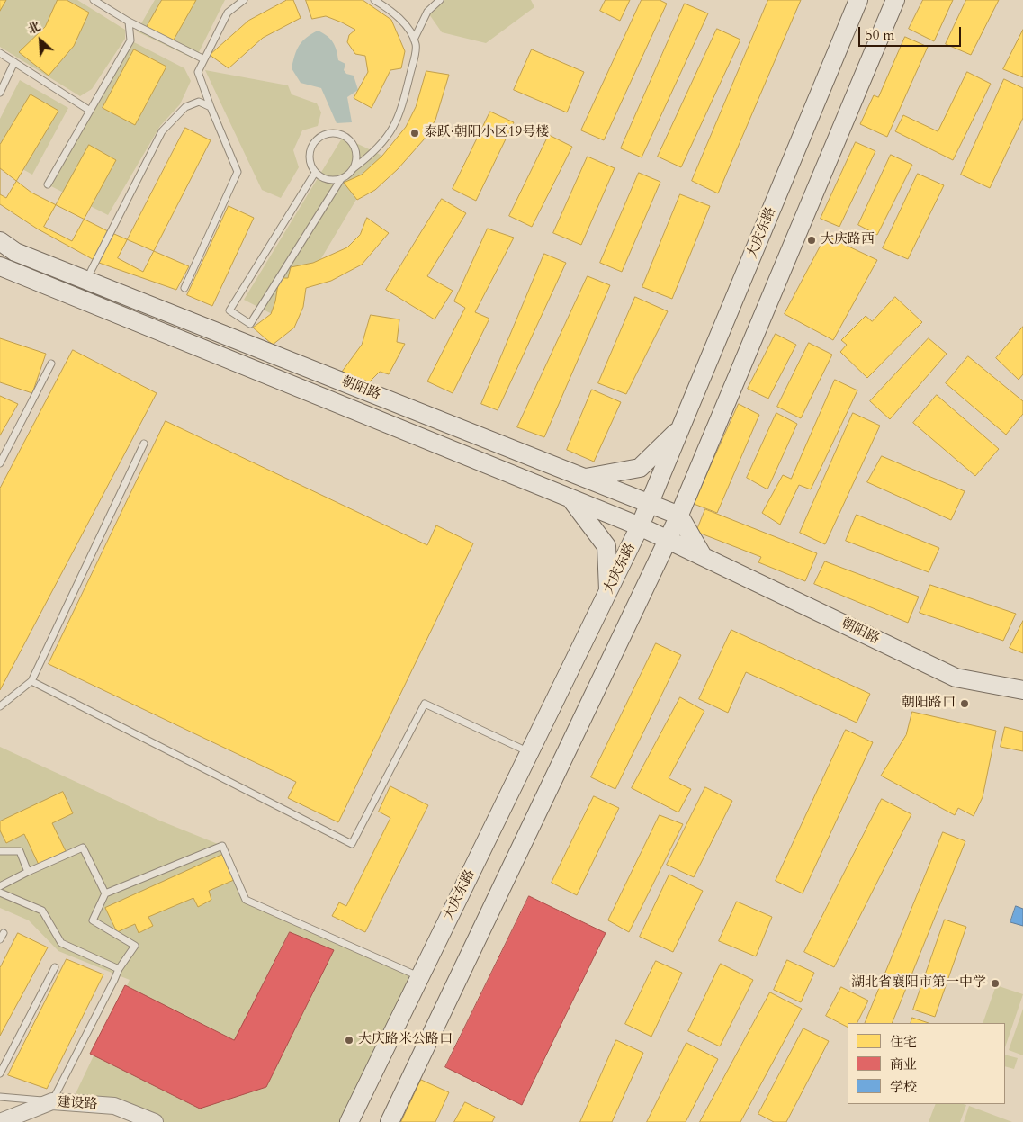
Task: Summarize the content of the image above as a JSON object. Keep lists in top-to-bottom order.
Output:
{
  "streets": {
    "main road": ["大庆东路", "朝阳路"],
    "street": ["建设路"]
  },
  "crossings": [
    ["大庆东路", "朝阳路"]
  ],
  "places": [
    "泰跃·朝阳小区19号楼",
    "大庆路西",
    "朝阳路口",
    "湖北省襄阳市第一中学",
    "大庆路米公路口"
  ],
  "legend": ["住宅", "商业", "学校"],
  "scale_bar": "50 m",
  "north": "top left"
}
